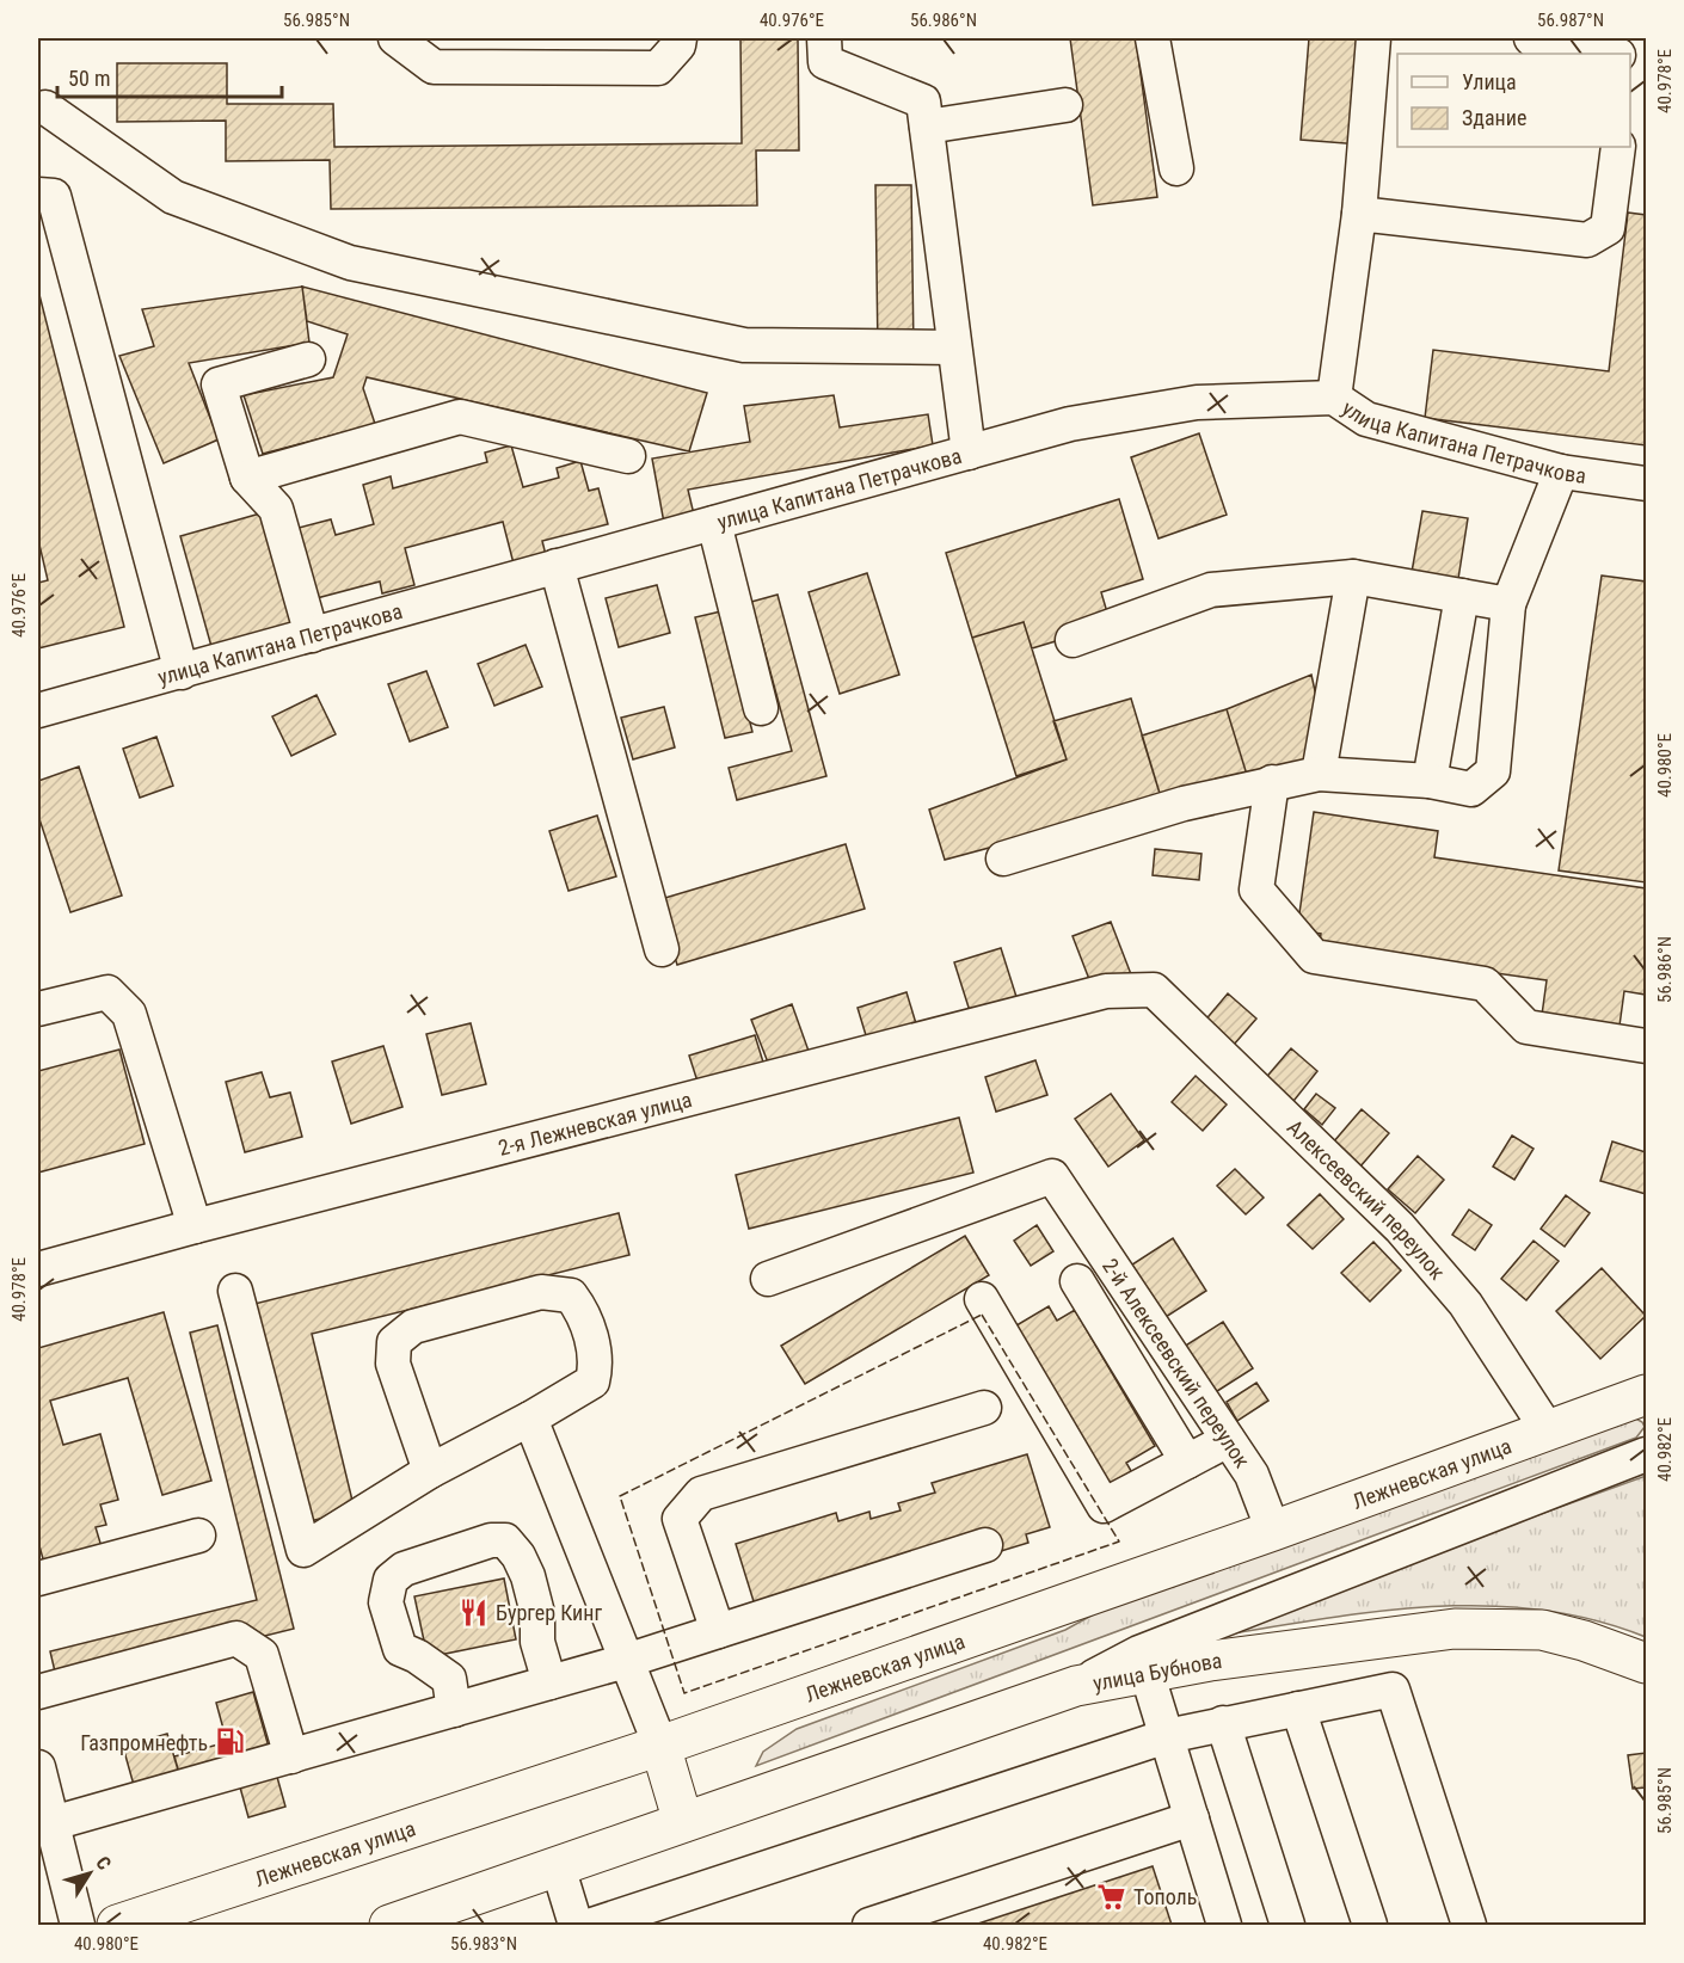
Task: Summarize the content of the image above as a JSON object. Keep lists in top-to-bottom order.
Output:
{
  "streets": {
    "highway": ["Лежневская улица", "улица Бубнова"],
    "street": [
      "улица Капитана Петрачкова",
      "2-я Лежневская улица",
      "Алексеевский переулок",
      "2-й Алексеевский переулок"
    ]
  },
  "crossings": [
    ["2-я Лежневская улица", "Алексеевский переулок"],
    ["Алексеевский переулок", "Лежневская улица"],
    ["2-й Алексеевский переулок", "Лежневская улица"]
  ],
  "places": {
    "restaurant": ["Бургер Кинг"],
    "fuel station": ["Газпромнефть"],
    "supermarket": ["Тополь"]
  },
  "legend": ["Улица", "Здание"],
  "scale_bar": "50 m",
  "north": "top right",
  "coordinates": [
    "56.985°N",
    "40.976°E",
    "56.986°N",
    "56.987°N",
    "40.978°E",
    "40.980°E",
    "40.982°E",
    "56.983°N"
  ]
}
